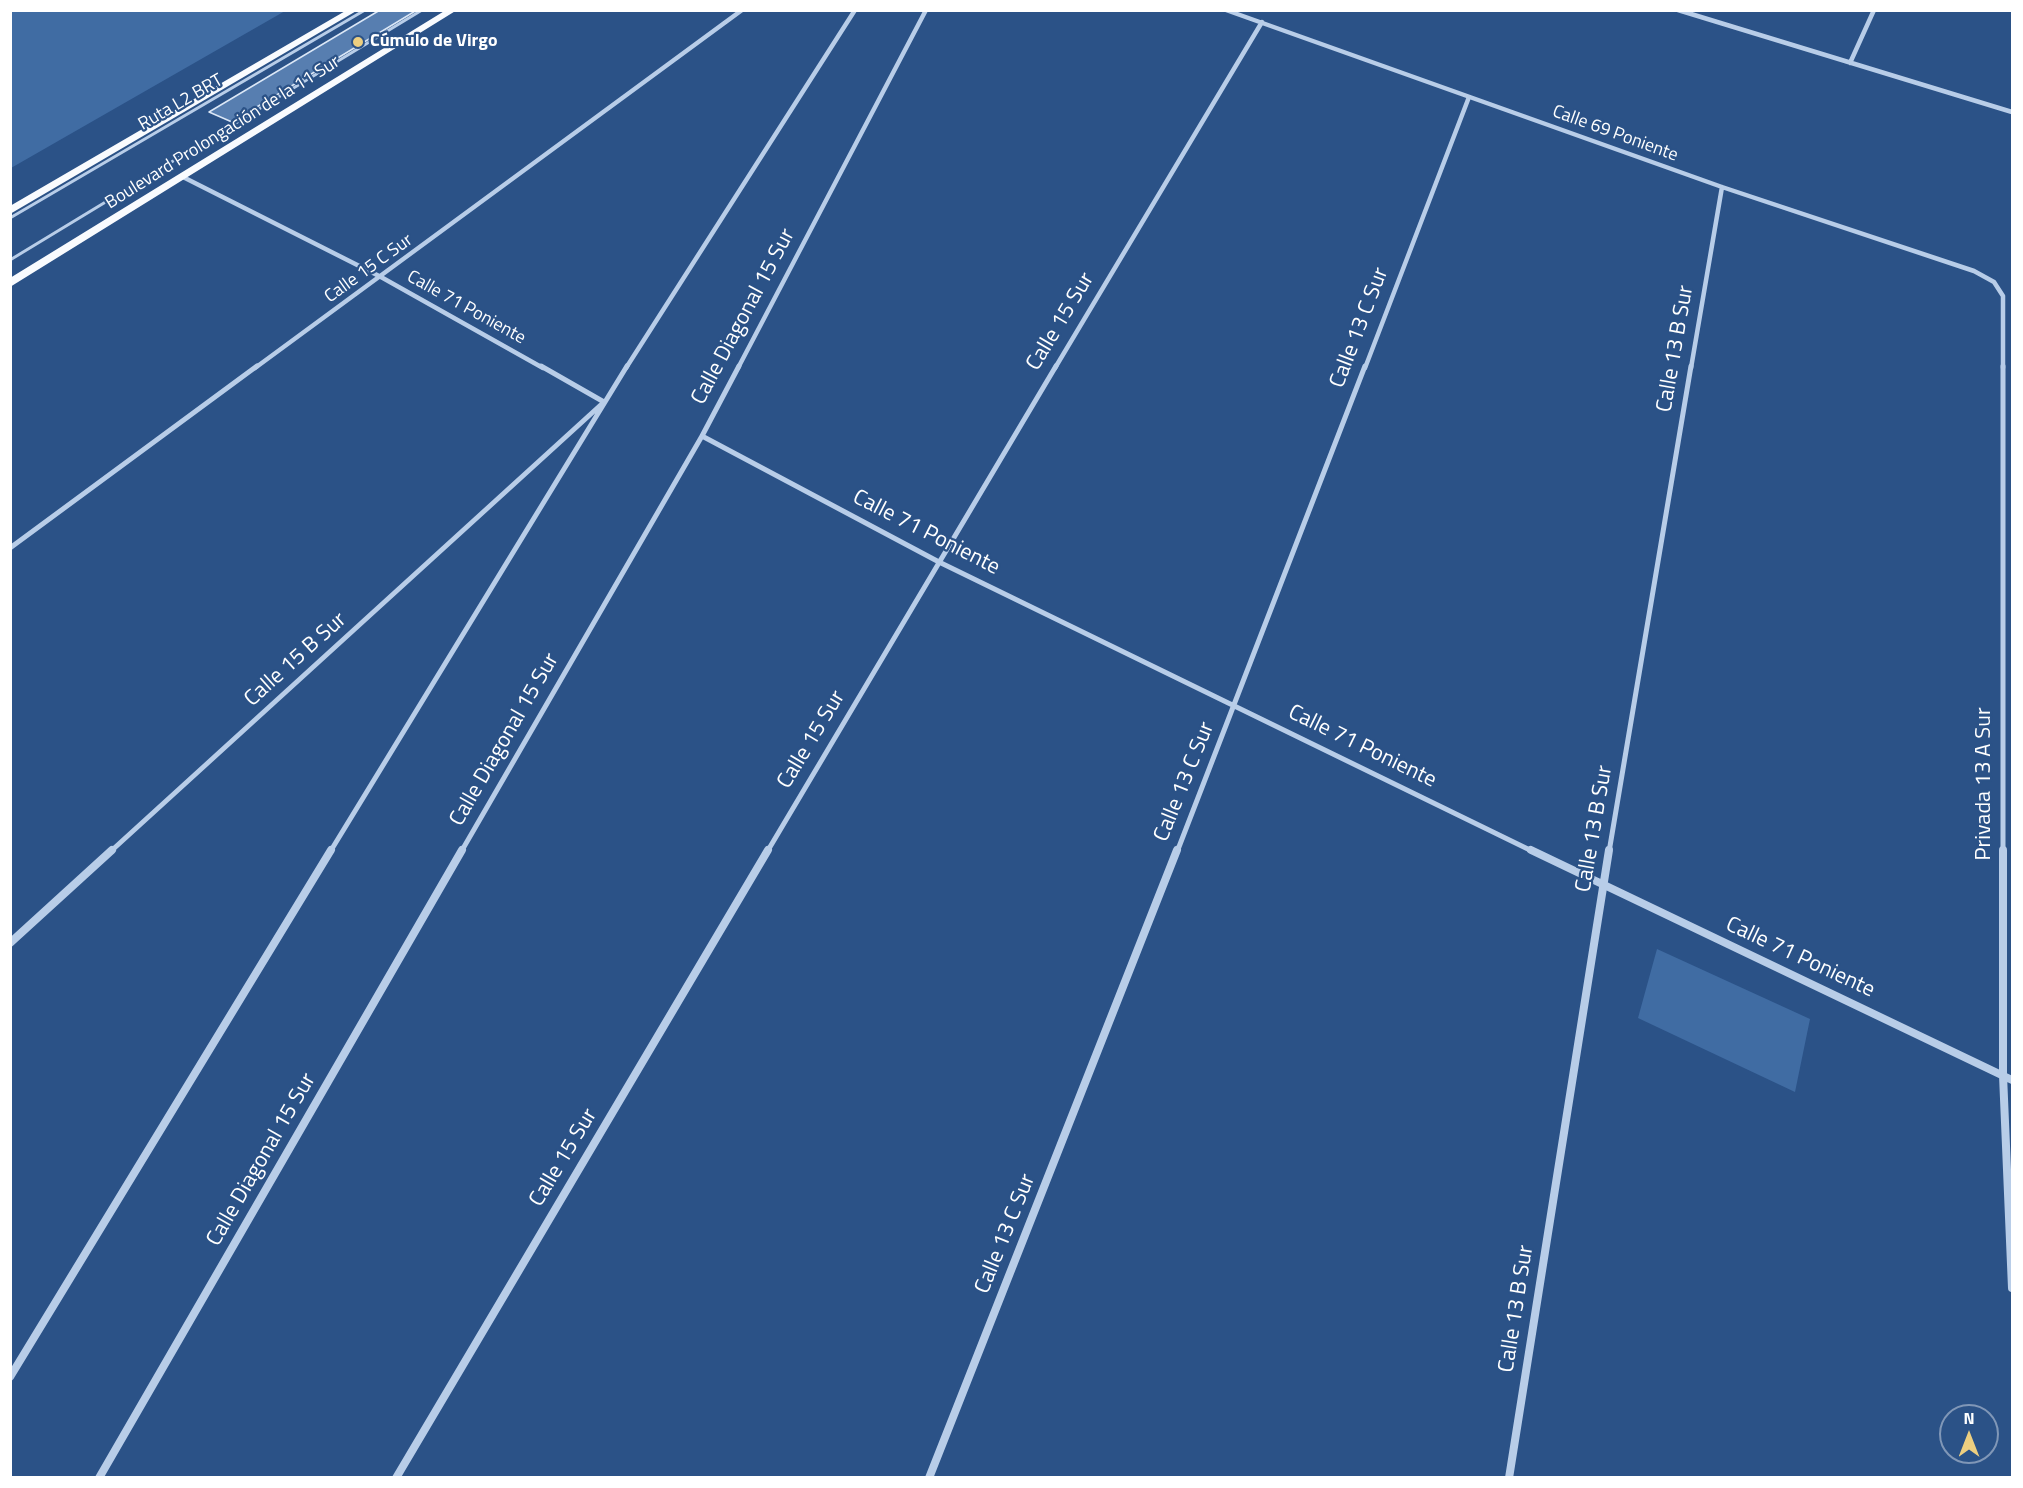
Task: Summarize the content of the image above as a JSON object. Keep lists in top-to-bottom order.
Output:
{
  "streets": {
    "main road": ["Boulevard Prolongación de la 11 Sur"],
    "street": [
      "Calle 69 Poniente",
      "Calle 15 C Sur",
      "Calle 71 Poniente",
      "Calle Diagonal 15 Sur",
      "Calle 15 Sur",
      "Calle 13 C Sur",
      "Calle 13 B Sur",
      "Calle 15 B Sur",
      "Privada 13 A Sur"
    ],
    "lane": ["Ruta L2 BRT"]
  },
  "crossings": [
    ["Boulevard Prolongación de la 11 Sur", "Calle 71 Poniente"],
    ["Calle 69 Poniente", "Calle 15 Sur"],
    ["Calle 69 Poniente", "Calle 13 C Sur"],
    ["Calle 69 Poniente", "Calle 13 B Sur"],
    ["Calle 69 Poniente", "Privada 13 A Sur"],
    ["Calle 15 C Sur", "Calle 71 Poniente"],
    ["Calle 71 Poniente", "Calle Diagonal 15 Sur"],
    ["Calle 71 Poniente", "Calle 15 Sur"],
    ["Calle 71 Poniente", "Calle 13 C Sur"],
    ["Calle 71 Poniente", "Calle 13 B Sur"],
    ["Calle 71 Poniente", "Calle 15 B Sur"],
    ["Calle 71 Poniente", "Privada 13 A Sur"]
  ],
  "places": ["Cúmulo de Virgo"],
  "north": "top"
}
